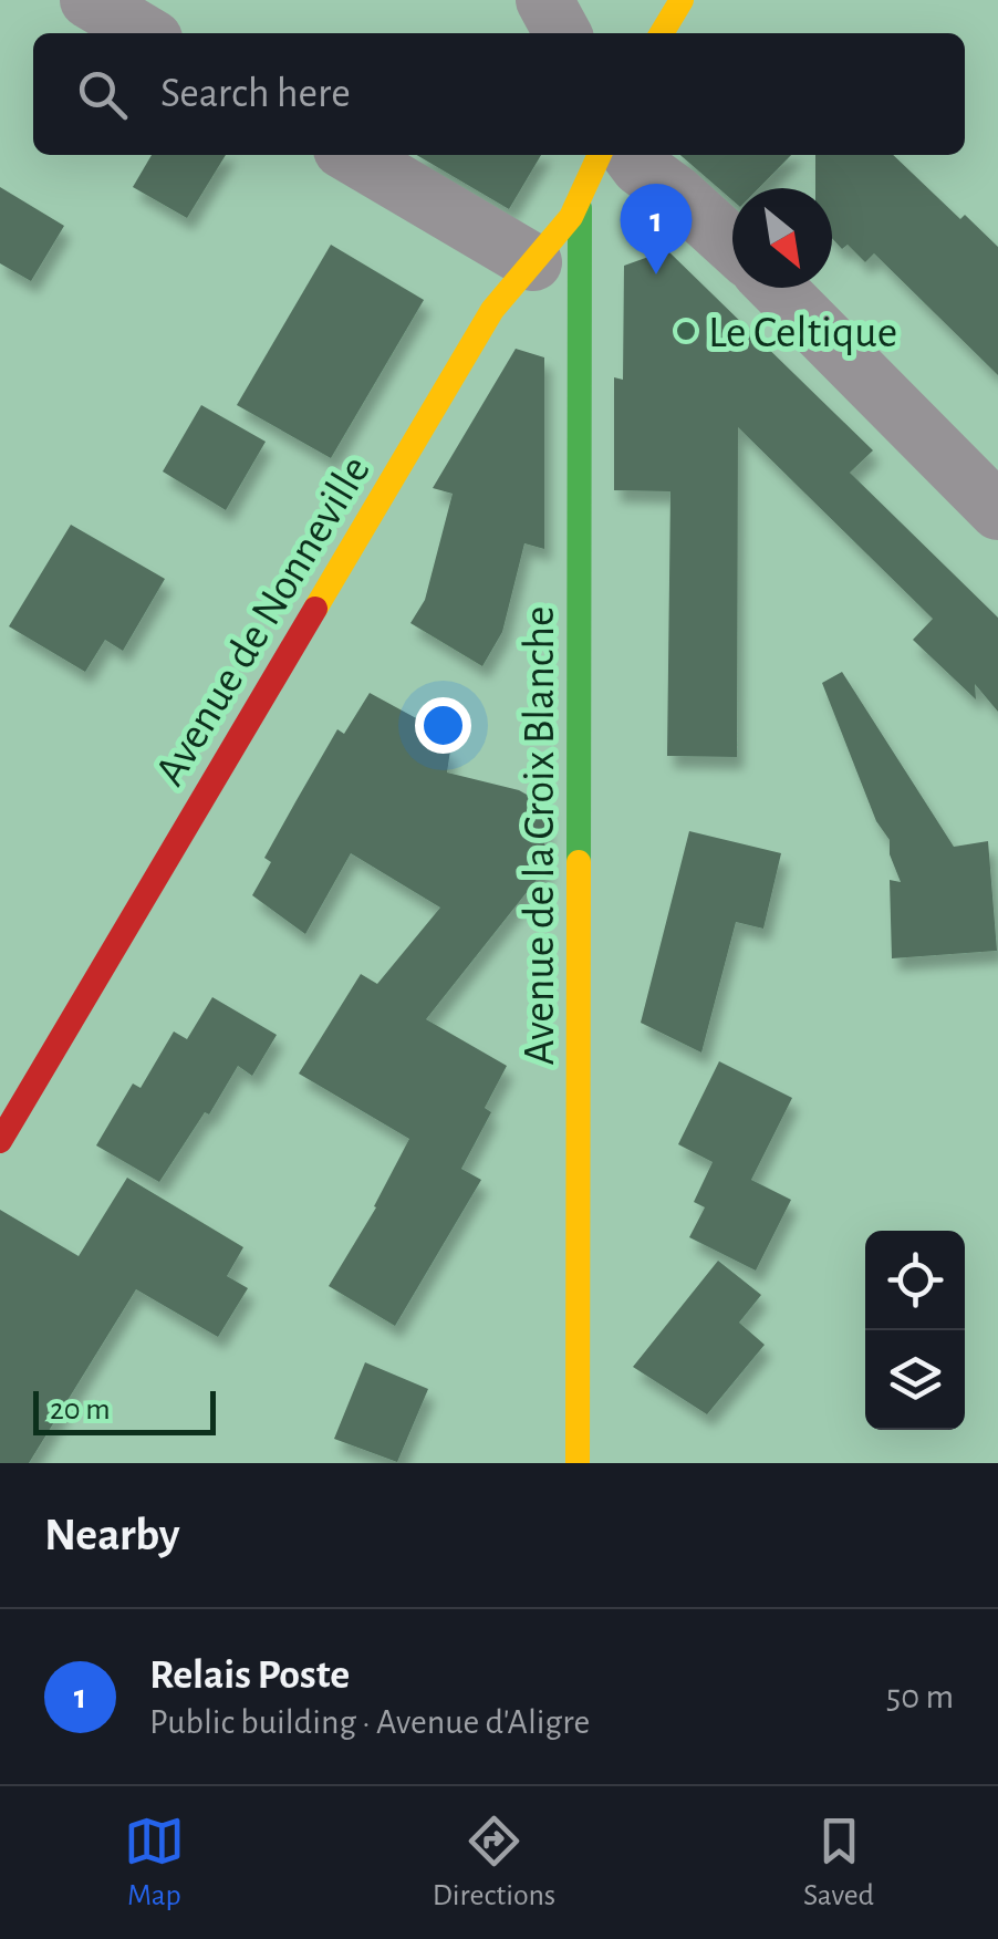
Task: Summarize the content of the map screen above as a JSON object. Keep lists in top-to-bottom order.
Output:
{
  "streets": {
    "street": ["Avenue de Nonneville", "Avenue de la Croix Blanche"]
  },
  "crossings": [
    ["Avenue de Nonneville", "Avenue de la Croix Blanche"]
  ],
  "places": ["Le Celtique"],
  "scale_bar": "20 m",
  "north": "bottom right",
  "page": {
    "search": "Search here",
    "pins": "1",
    "scale": "20 m",
    "heading": "Nearby",
    "list": [
      {
        "mark": "1",
        "name": "Relais Poste",
        "note": "Public building · Avenue d'Aligre",
        "value": "50 m"
      }
    ],
    "nav": ["Map", "Directions", "Saved"]
  }
}
